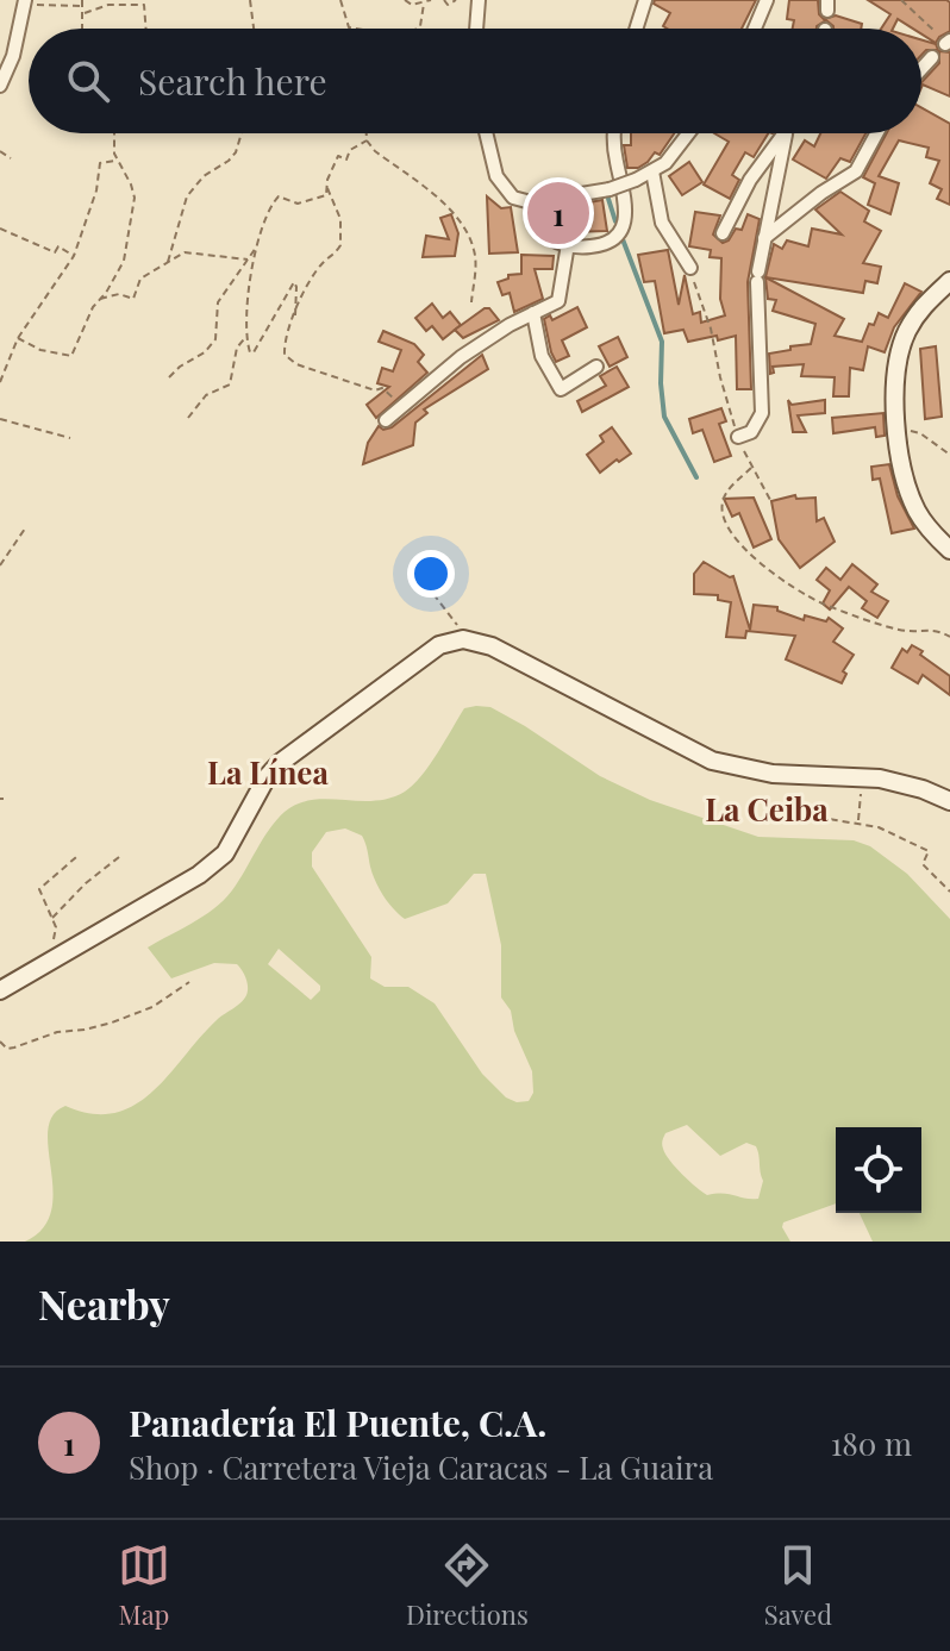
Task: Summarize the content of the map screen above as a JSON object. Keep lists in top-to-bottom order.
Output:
{
  "districts": ["La Línea", "La Ceiba"],
  "page": {
    "search": "Search here",
    "pins": "1",
    "heading": "Nearby",
    "list": [
      {
        "mark": "1",
        "name": "Panadería El Puente, C.A.",
        "note": "Shop · Carretera Vieja Caracas - La Guaira",
        "value": "180 m"
      }
    ],
    "nav": ["Map", "Directions", "Saved"]
  }
}
